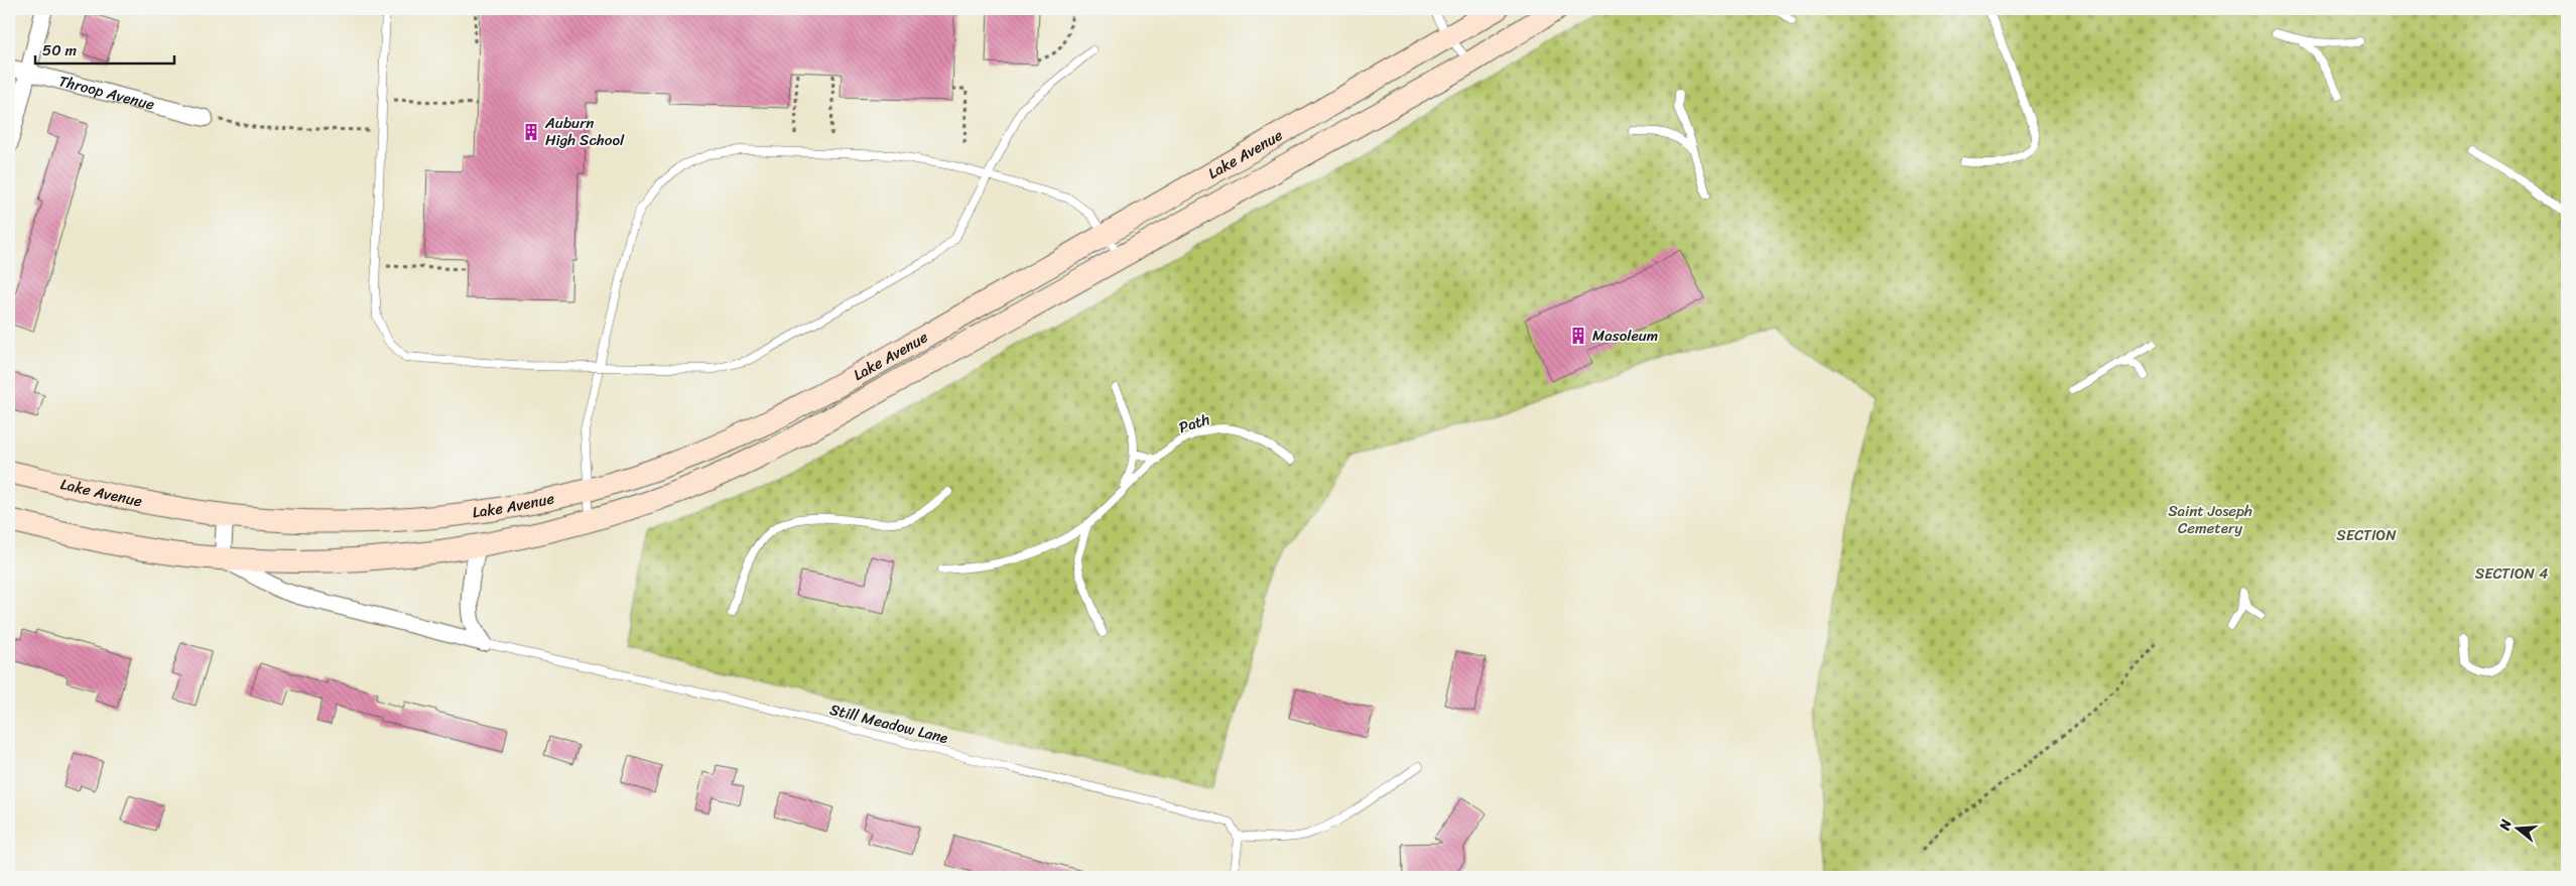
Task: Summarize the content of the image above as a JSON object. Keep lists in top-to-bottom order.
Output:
{
  "streets": {
    "main road": ["Lake Avenue"],
    "street": ["Throop Avenue"],
    "lane": ["Path", "Still Meadow Lane"]
  },
  "crossings": [
    ["Lake Avenue", "Still Meadow Lane"]
  ],
  "parks": ["Saint Joseph Cemetery", "SECTION", "SECTION 4"],
  "places": {
    "building": ["Auburn High School", "Masoleum"]
  },
  "scale_bar": "50 m",
  "north": "left"
}
